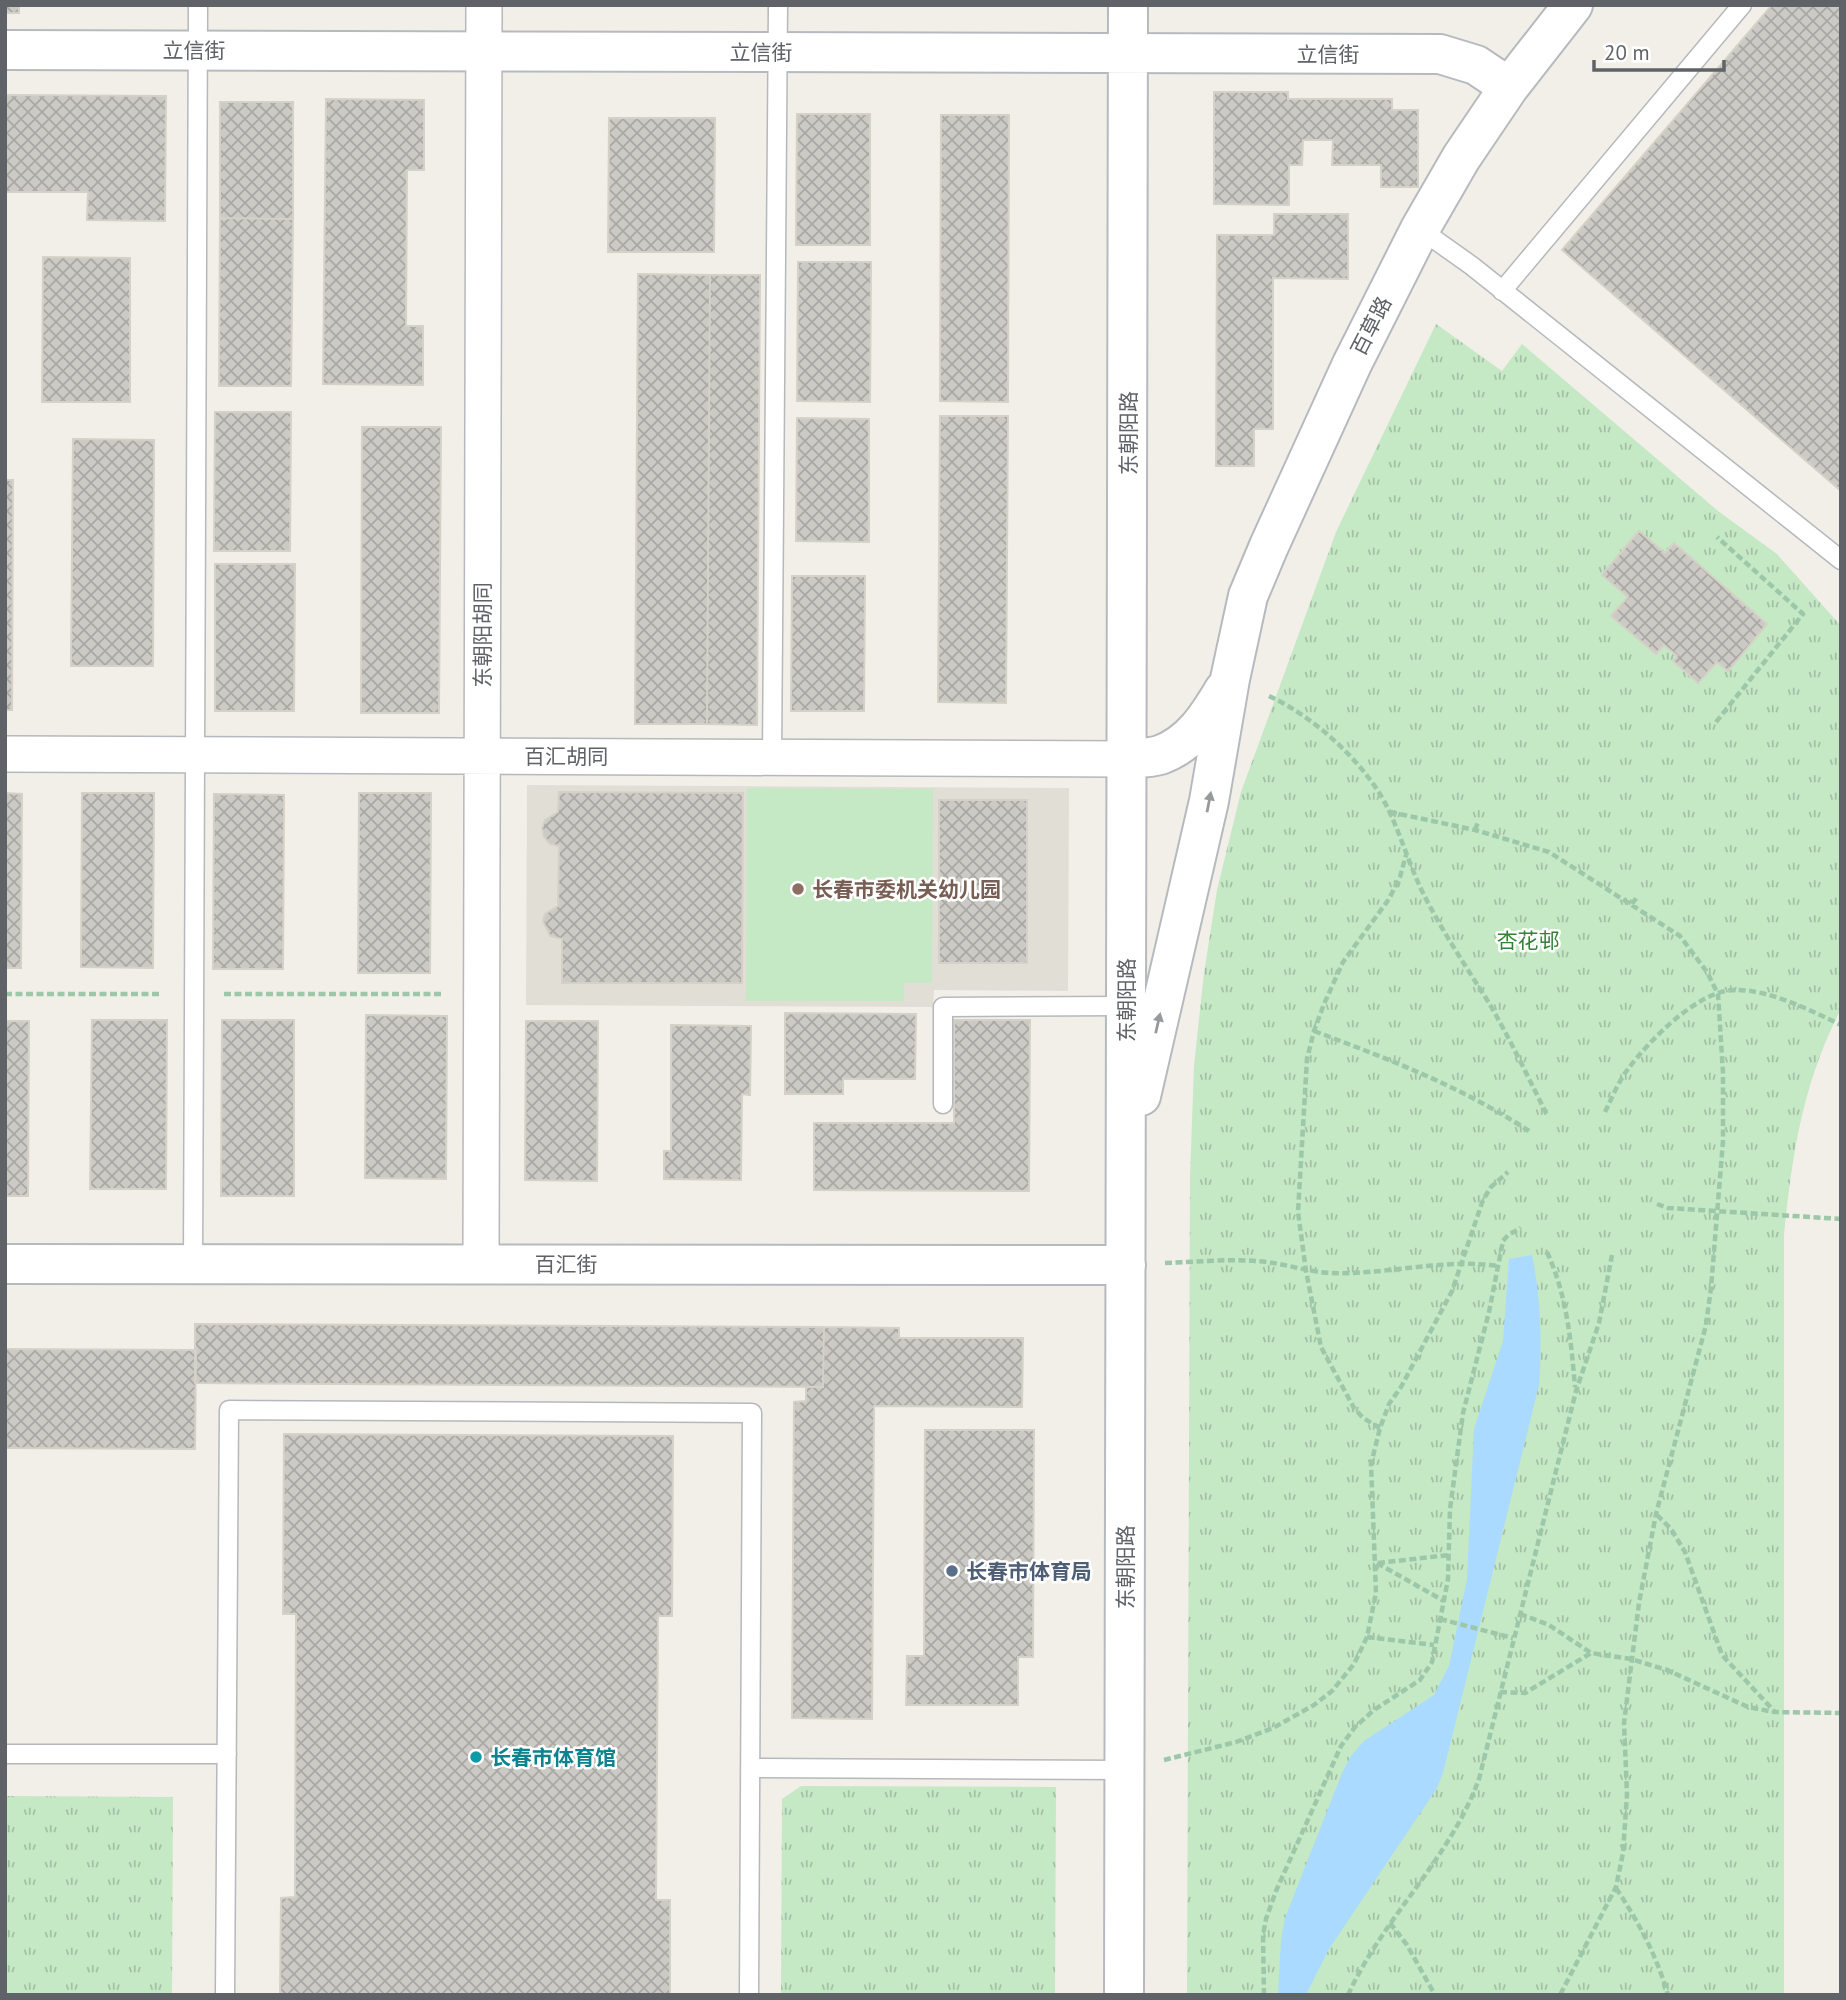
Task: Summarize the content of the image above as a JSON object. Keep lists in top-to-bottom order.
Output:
{
  "streets": {
    "street": [
      "立信街",
      "百草路",
      "东朝阳路",
      "东朝阳胡同",
      "百汇胡同",
      "百汇街"
    ]
  },
  "crossings": [
    ["立信街", "百草路"],
    ["立信街", "东朝阳路"],
    ["立信街", "东朝阳胡同"],
    ["东朝阳路", "百汇胡同"],
    ["东朝阳路", "百汇街"],
    ["东朝阳胡同", "百汇胡同"],
    ["东朝阳胡同", "百汇街"]
  ],
  "parks": ["杏花邨"],
  "places": ["长春市委机关幼儿园", "长春市体育局", "长春市体育馆"],
  "scale_bar": "20 m"
}
